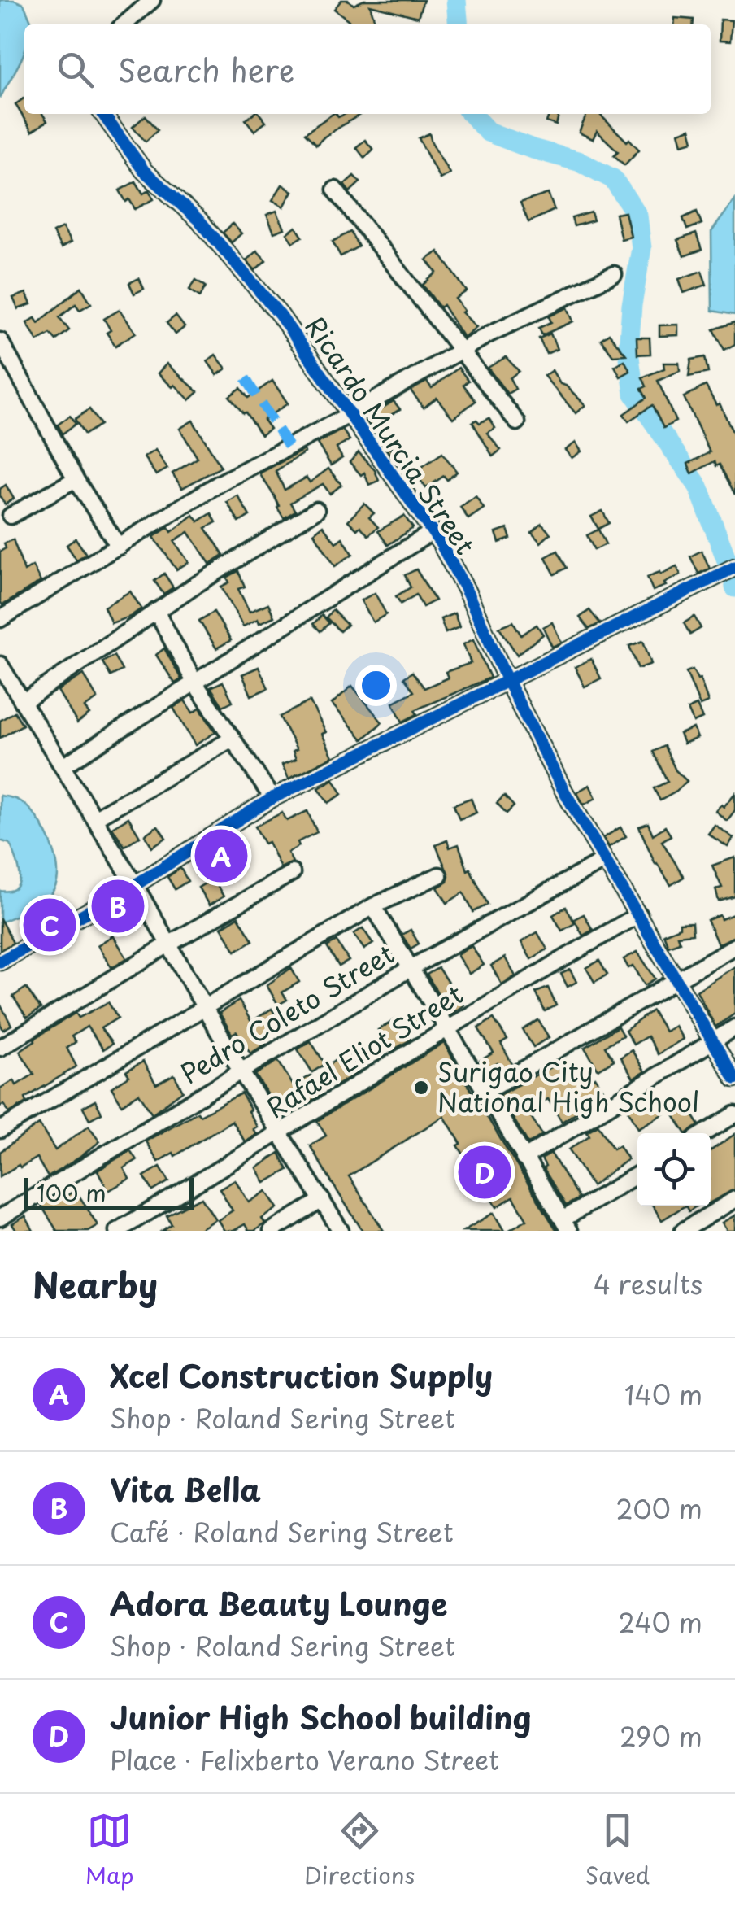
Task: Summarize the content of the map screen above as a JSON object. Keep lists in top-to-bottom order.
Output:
{
  "streets": {
    "street": ["Ricardo Murcia Street", "Pedro Coleto Street", "Rafael Eliot Street"]
  },
  "crossings": [
    ["Ricardo Murcia Street", "Pedro Coleto Street"],
    ["Ricardo Murcia Street", "Rafael Eliot Street"]
  ],
  "places": ["Surigao City National High School"],
  "scale_bar": "100 m",
  "page": {
    "search": "Search here",
    "pins": [
      "A",
      "B",
      "C",
      "D"
    ],
    "scale": "100 m",
    "heading": ["Nearby", "4 results"],
    "list": [
      {
        "mark": "A",
        "name": "Xcel Construction Supply",
        "note": "Shop · Roland Sering Street",
        "value": "140 m"
      },
      {
        "mark": "B",
        "name": "Vita Bella",
        "note": "Café · Roland Sering Street",
        "value": "200 m"
      },
      {
        "mark": "C",
        "name": "Adora Beauty Lounge",
        "note": "Shop · Roland Sering Street",
        "value": "240 m"
      },
      {
        "mark": "D",
        "name": "Junior High School building",
        "note": "Place · Felixberto Verano Street",
        "value": "290 m"
      }
    ],
    "nav": ["Map", "Directions", "Saved"]
  }
}
